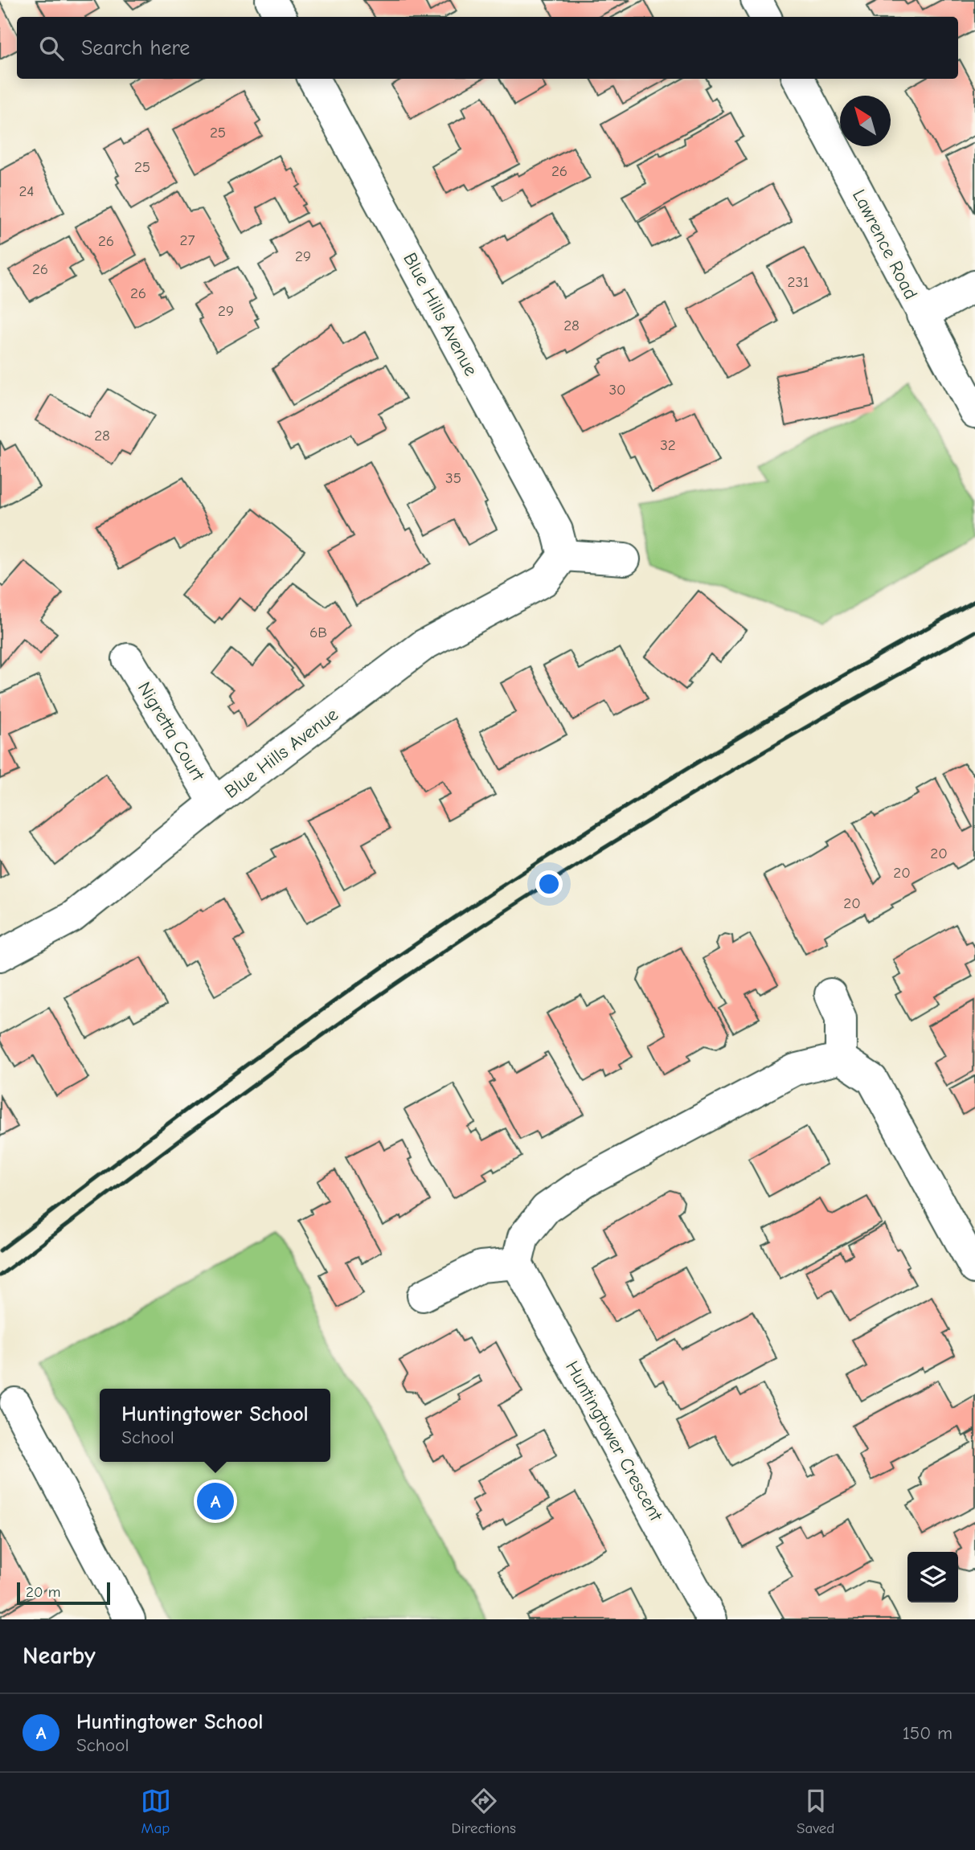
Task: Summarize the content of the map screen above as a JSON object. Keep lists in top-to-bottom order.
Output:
{
  "streets": {
    "street": [
      "Lawrence Road",
      "Blue Hills Avenue",
      "Nigretta Court",
      "Huntingtower Crescent"
    ]
  },
  "crossings": [
    ["Blue Hills Avenue", "Nigretta Court"]
  ],
  "house_numbers": [
    "25",
    "25",
    "26",
    "24",
    "27",
    "26",
    "29",
    "26",
    "231",
    "26",
    "29",
    "28",
    "30",
    "28",
    "32",
    "35",
    "6B",
    "20",
    "20",
    "20"
  ],
  "scale_bar": "20 m",
  "north": "top left",
  "page": {
    "search": "Search here",
    "popup": ["Huntingtower School", "School"],
    "pins": "A",
    "scale": "20 m",
    "heading": "Nearby",
    "list": [
      {
        "mark": "A",
        "name": "Huntingtower School",
        "note": "School",
        "value": "150 m"
      }
    ],
    "nav": ["Map", "Directions", "Saved"]
  }
}
